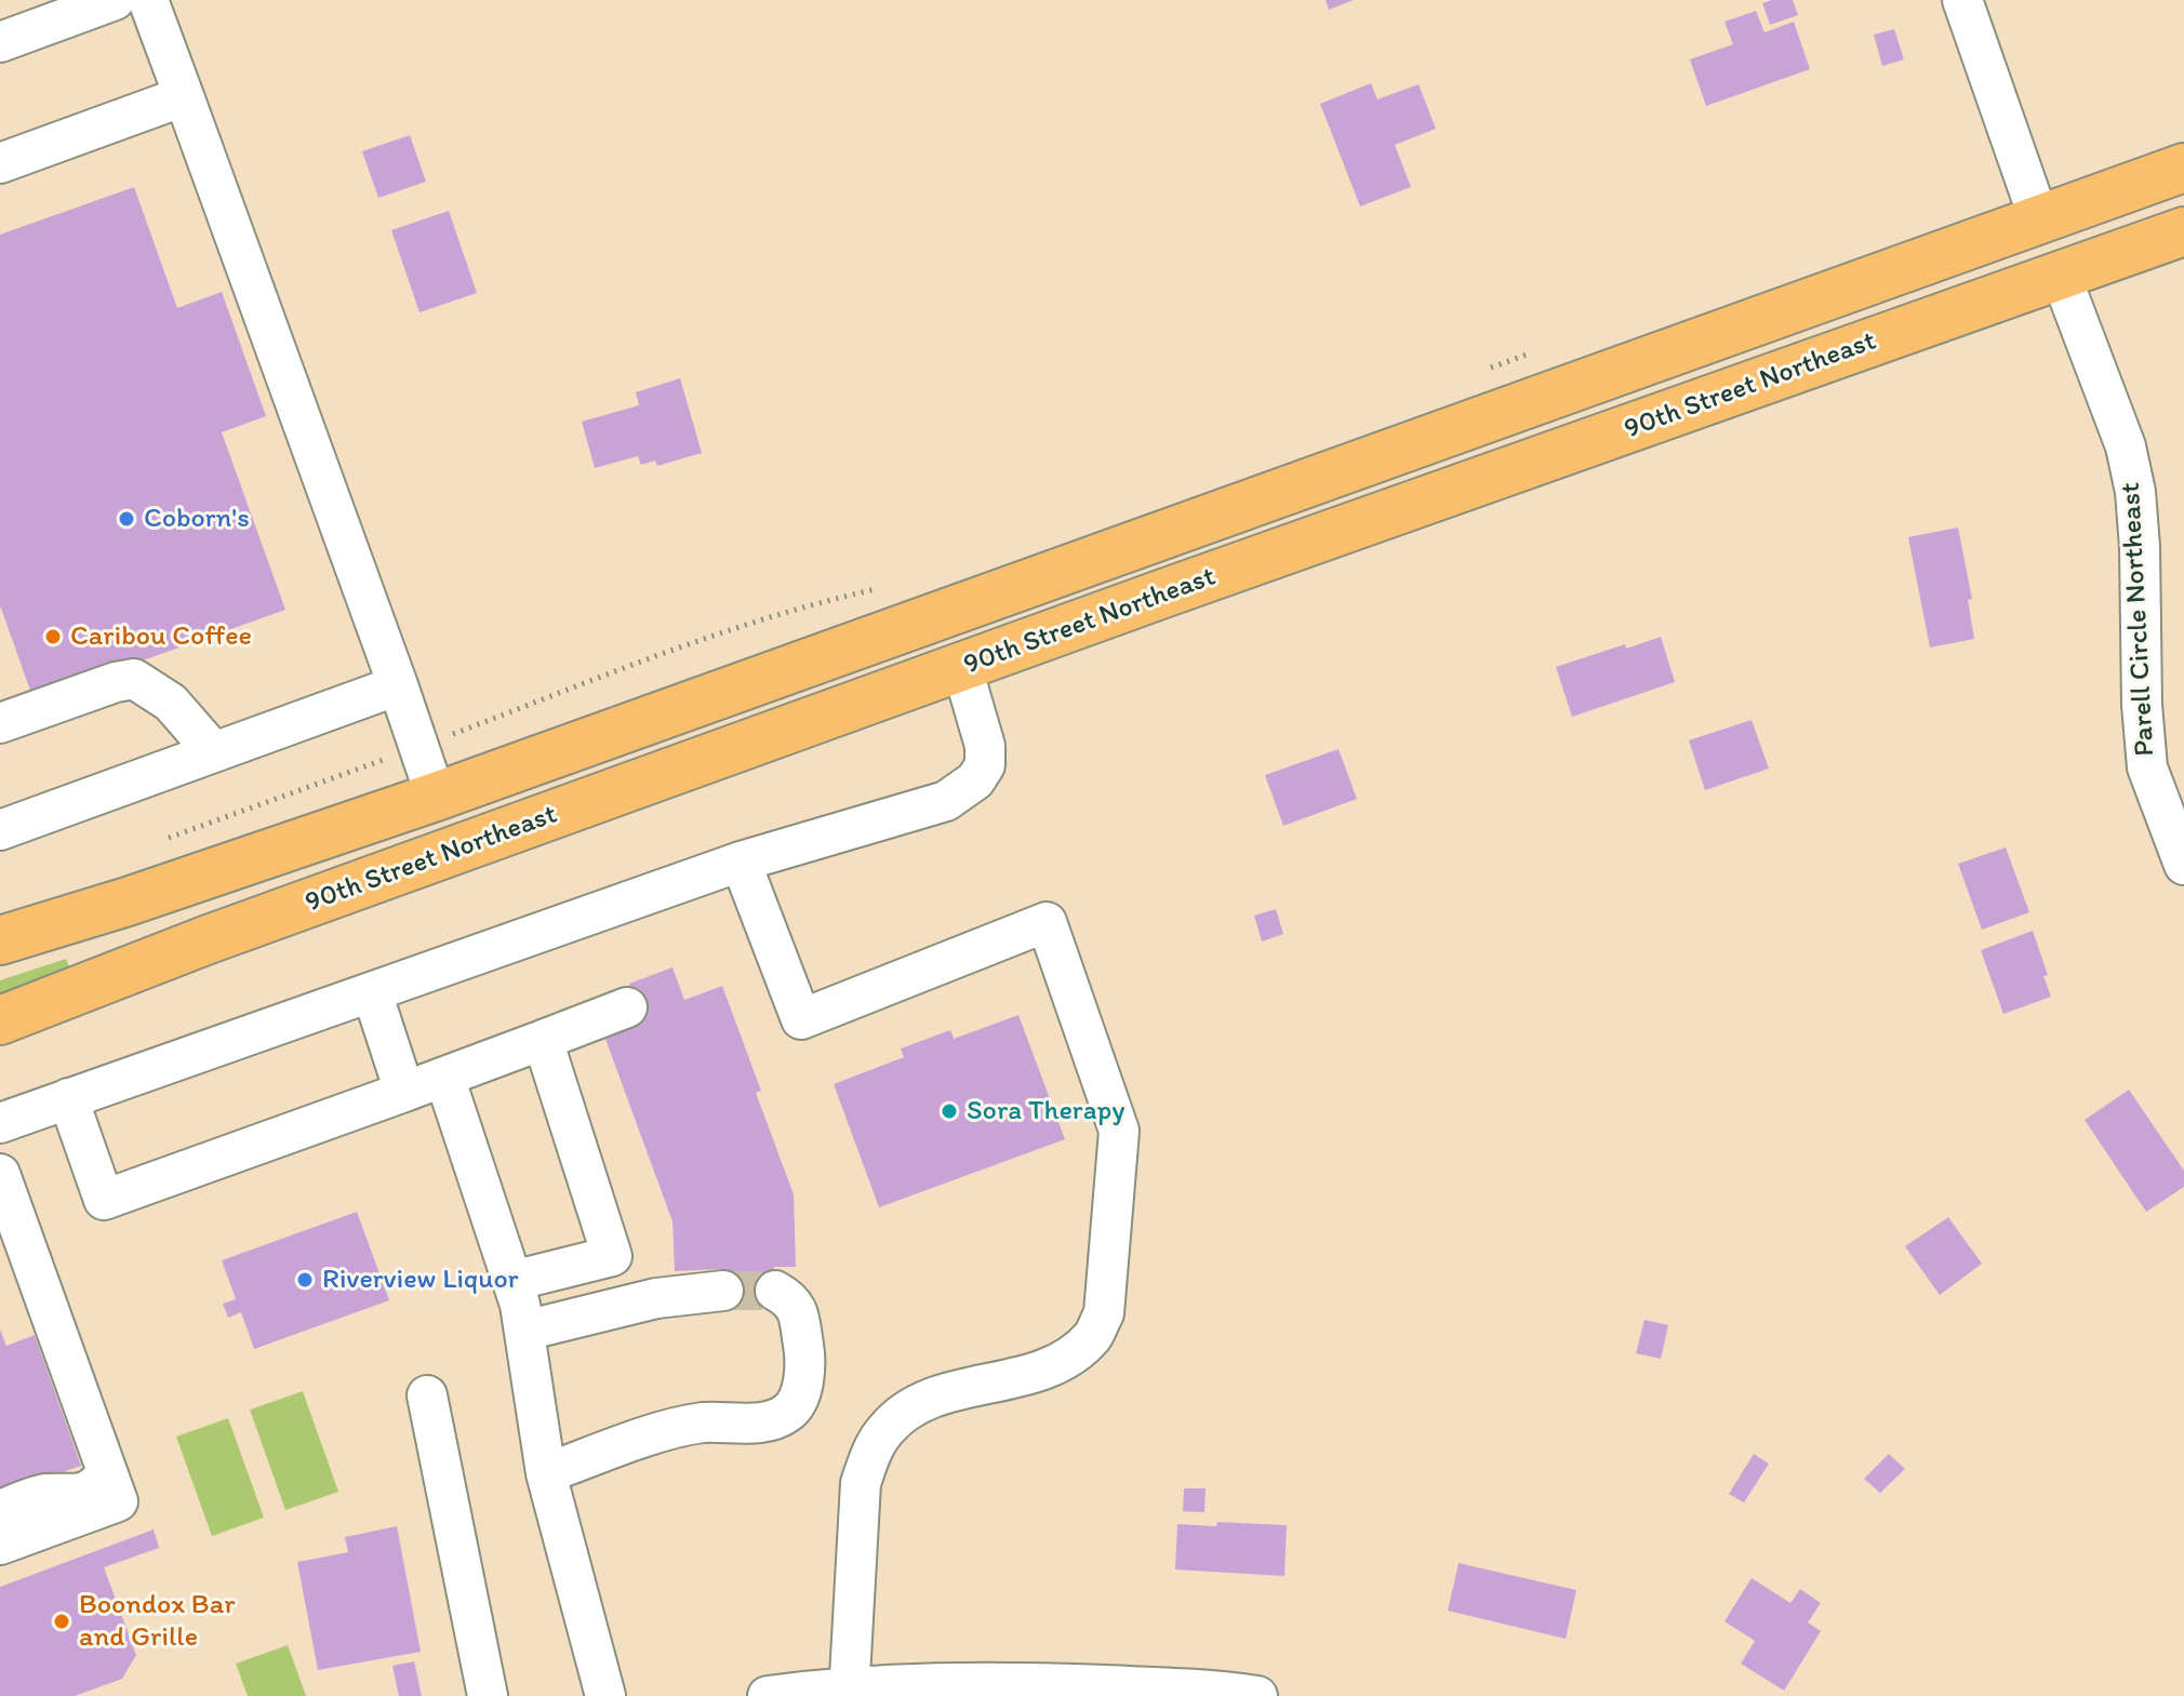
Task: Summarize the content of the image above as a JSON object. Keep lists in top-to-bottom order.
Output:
{
  "streets": {
    "main road": ["90th Street Northeast"],
    "street": ["Parell Circle Northeast"]
  },
  "crossings": [
    ["90th Street Northeast", "Parell Circle Northeast"]
  ],
  "places": [
    "Coborn's",
    "Caribou Coffee",
    "Sora Therapy",
    "Riverview Liquor",
    "Boondox Bar and Grille"
  ]
}
